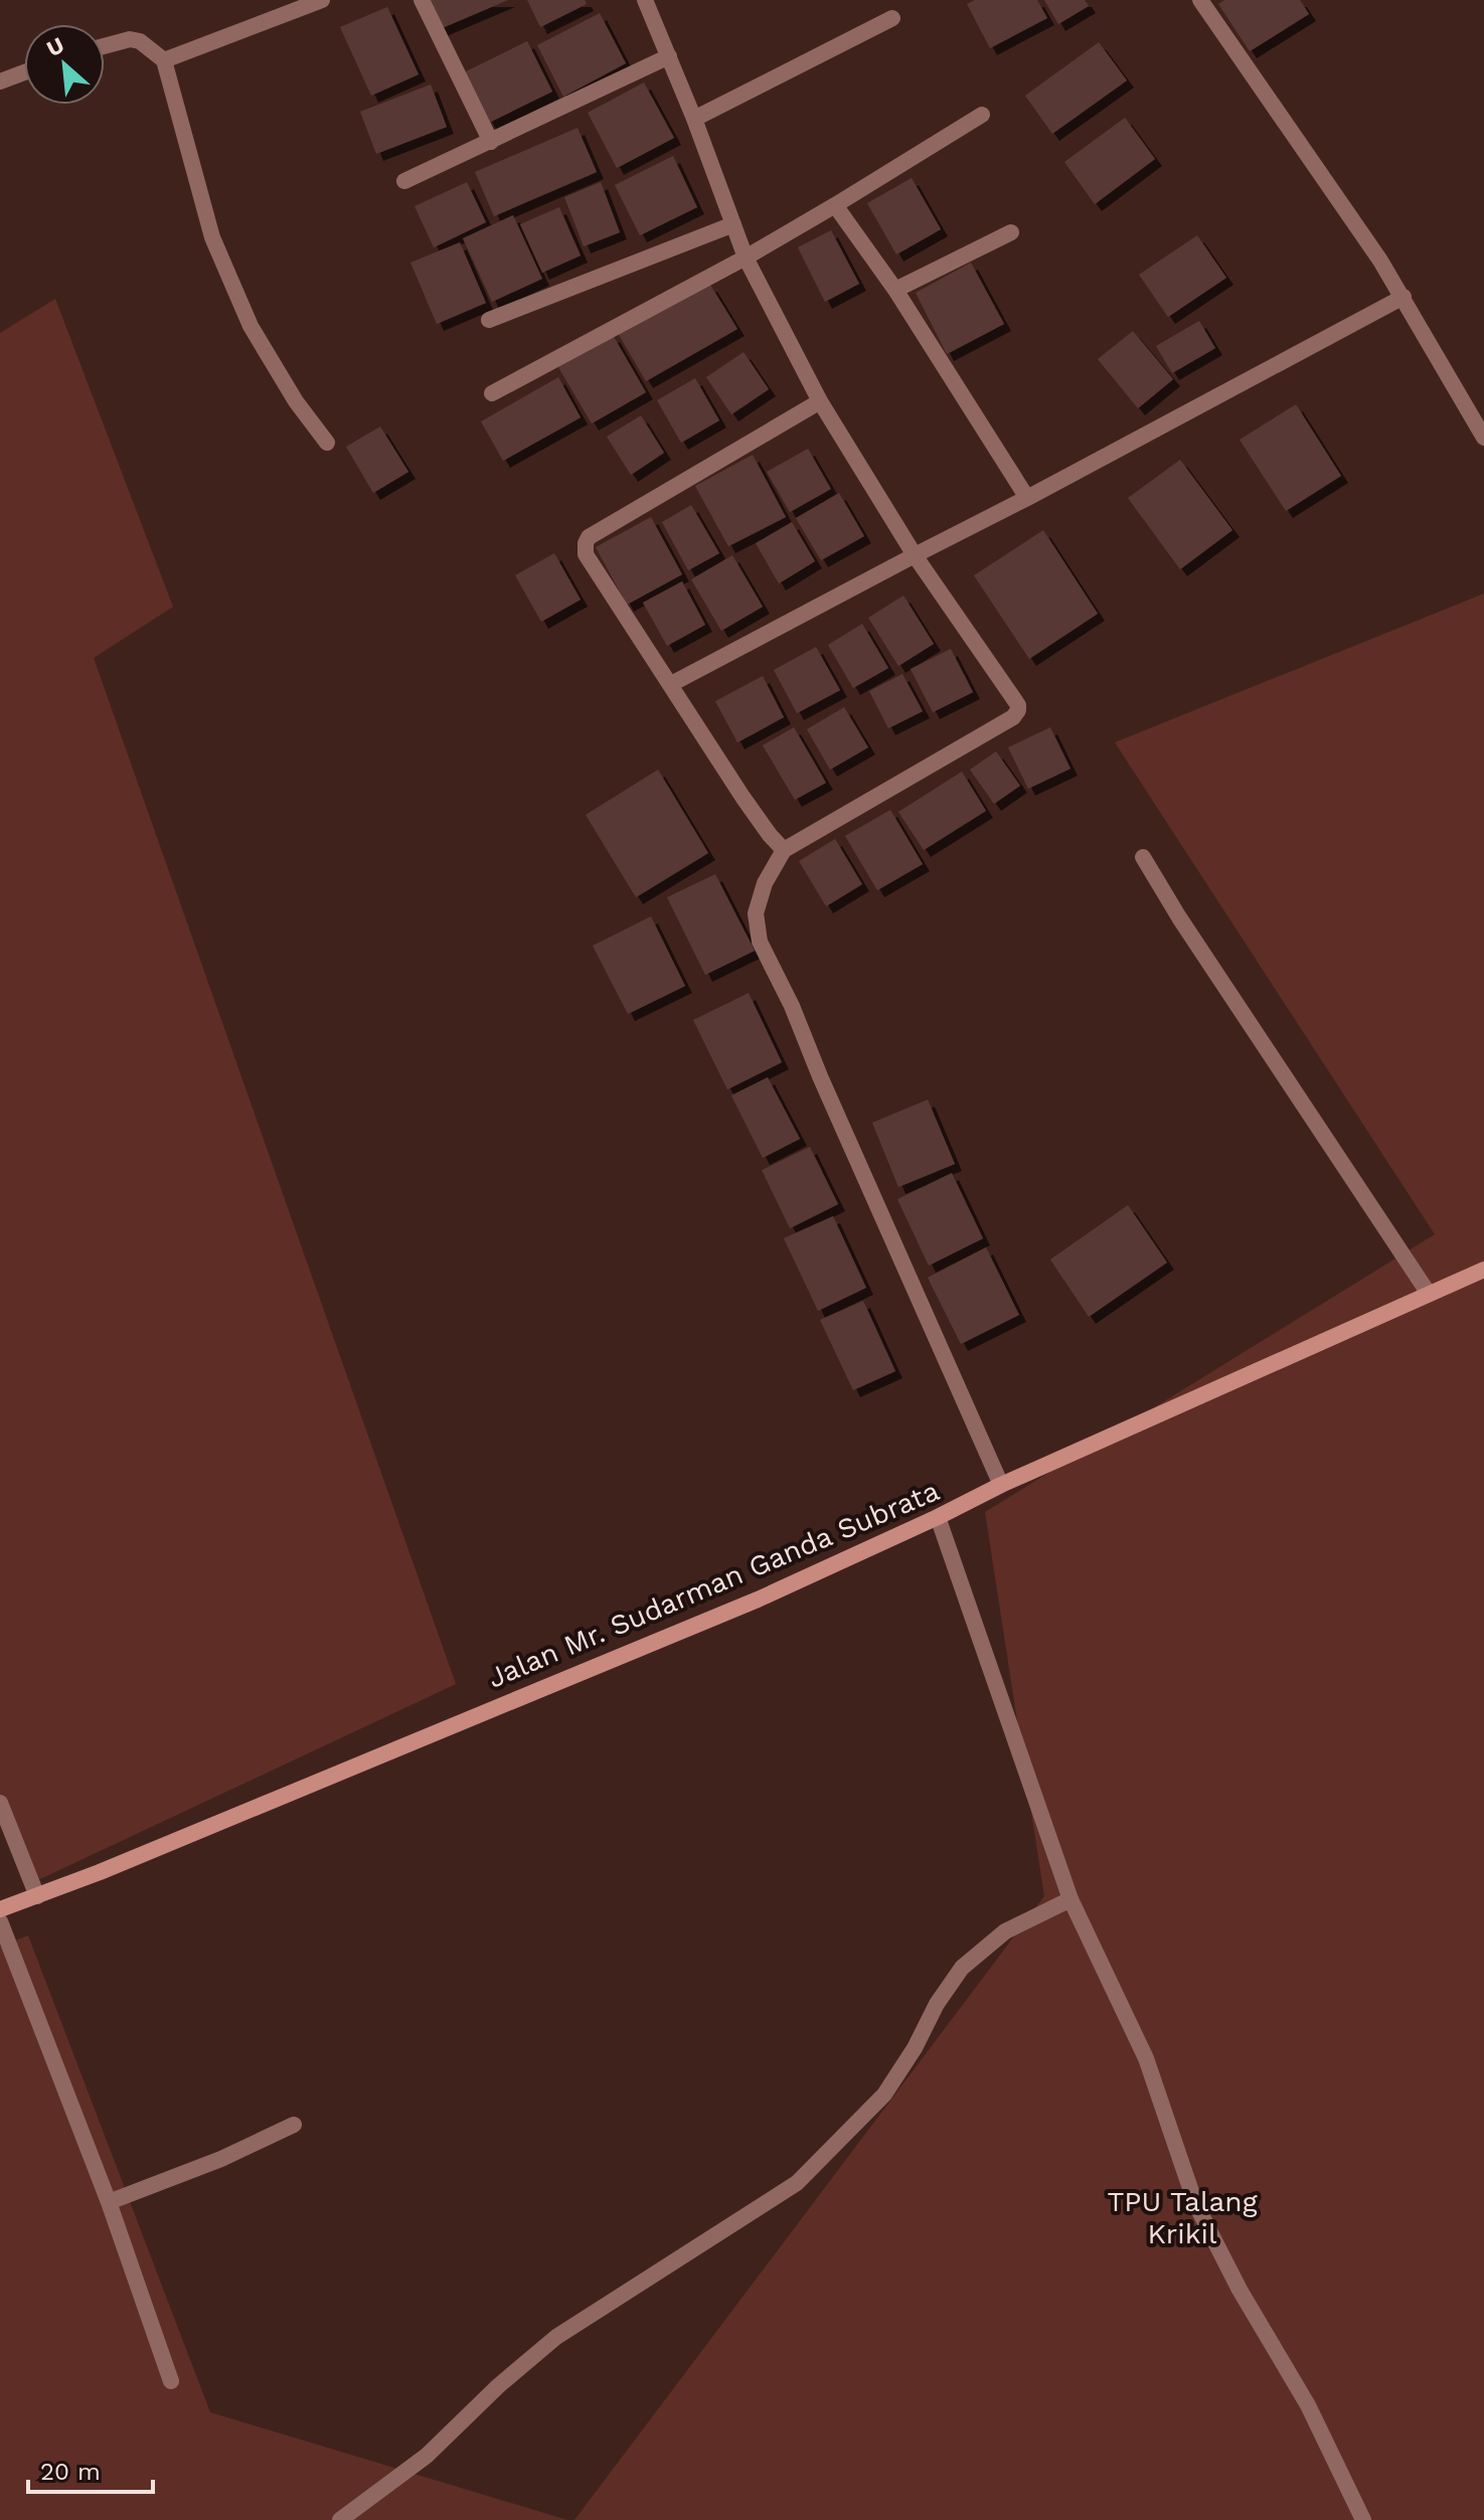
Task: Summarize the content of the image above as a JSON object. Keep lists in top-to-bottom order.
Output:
{
  "streets": {
    "street": ["Jalan Mr. Sudarman Ganda Subrata"]
  },
  "parks": ["TPU Talang Krikil"],
  "scale_bar": "20 m",
  "north": "top left"
}
